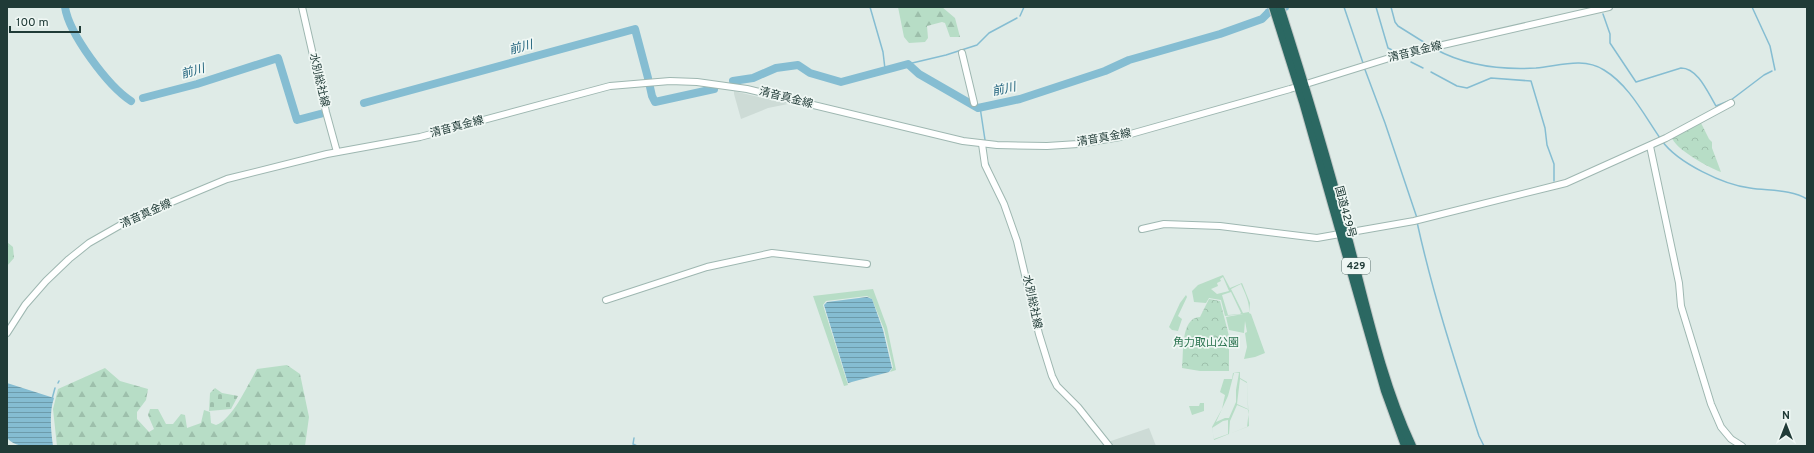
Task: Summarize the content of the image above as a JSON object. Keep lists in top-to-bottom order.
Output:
{
  "streets": {
    "highway": ["国道429号", "429"],
    "main road": ["清音真金線", "水別総社線"]
  },
  "crossings": [
    ["清音真金線", "水別総社線"],
    ["清音真金線", "国道429号"]
  ],
  "water": ["前川"],
  "parks": ["角力取山公園"],
  "scale_bar": "100 m",
  "north": "top"
}
